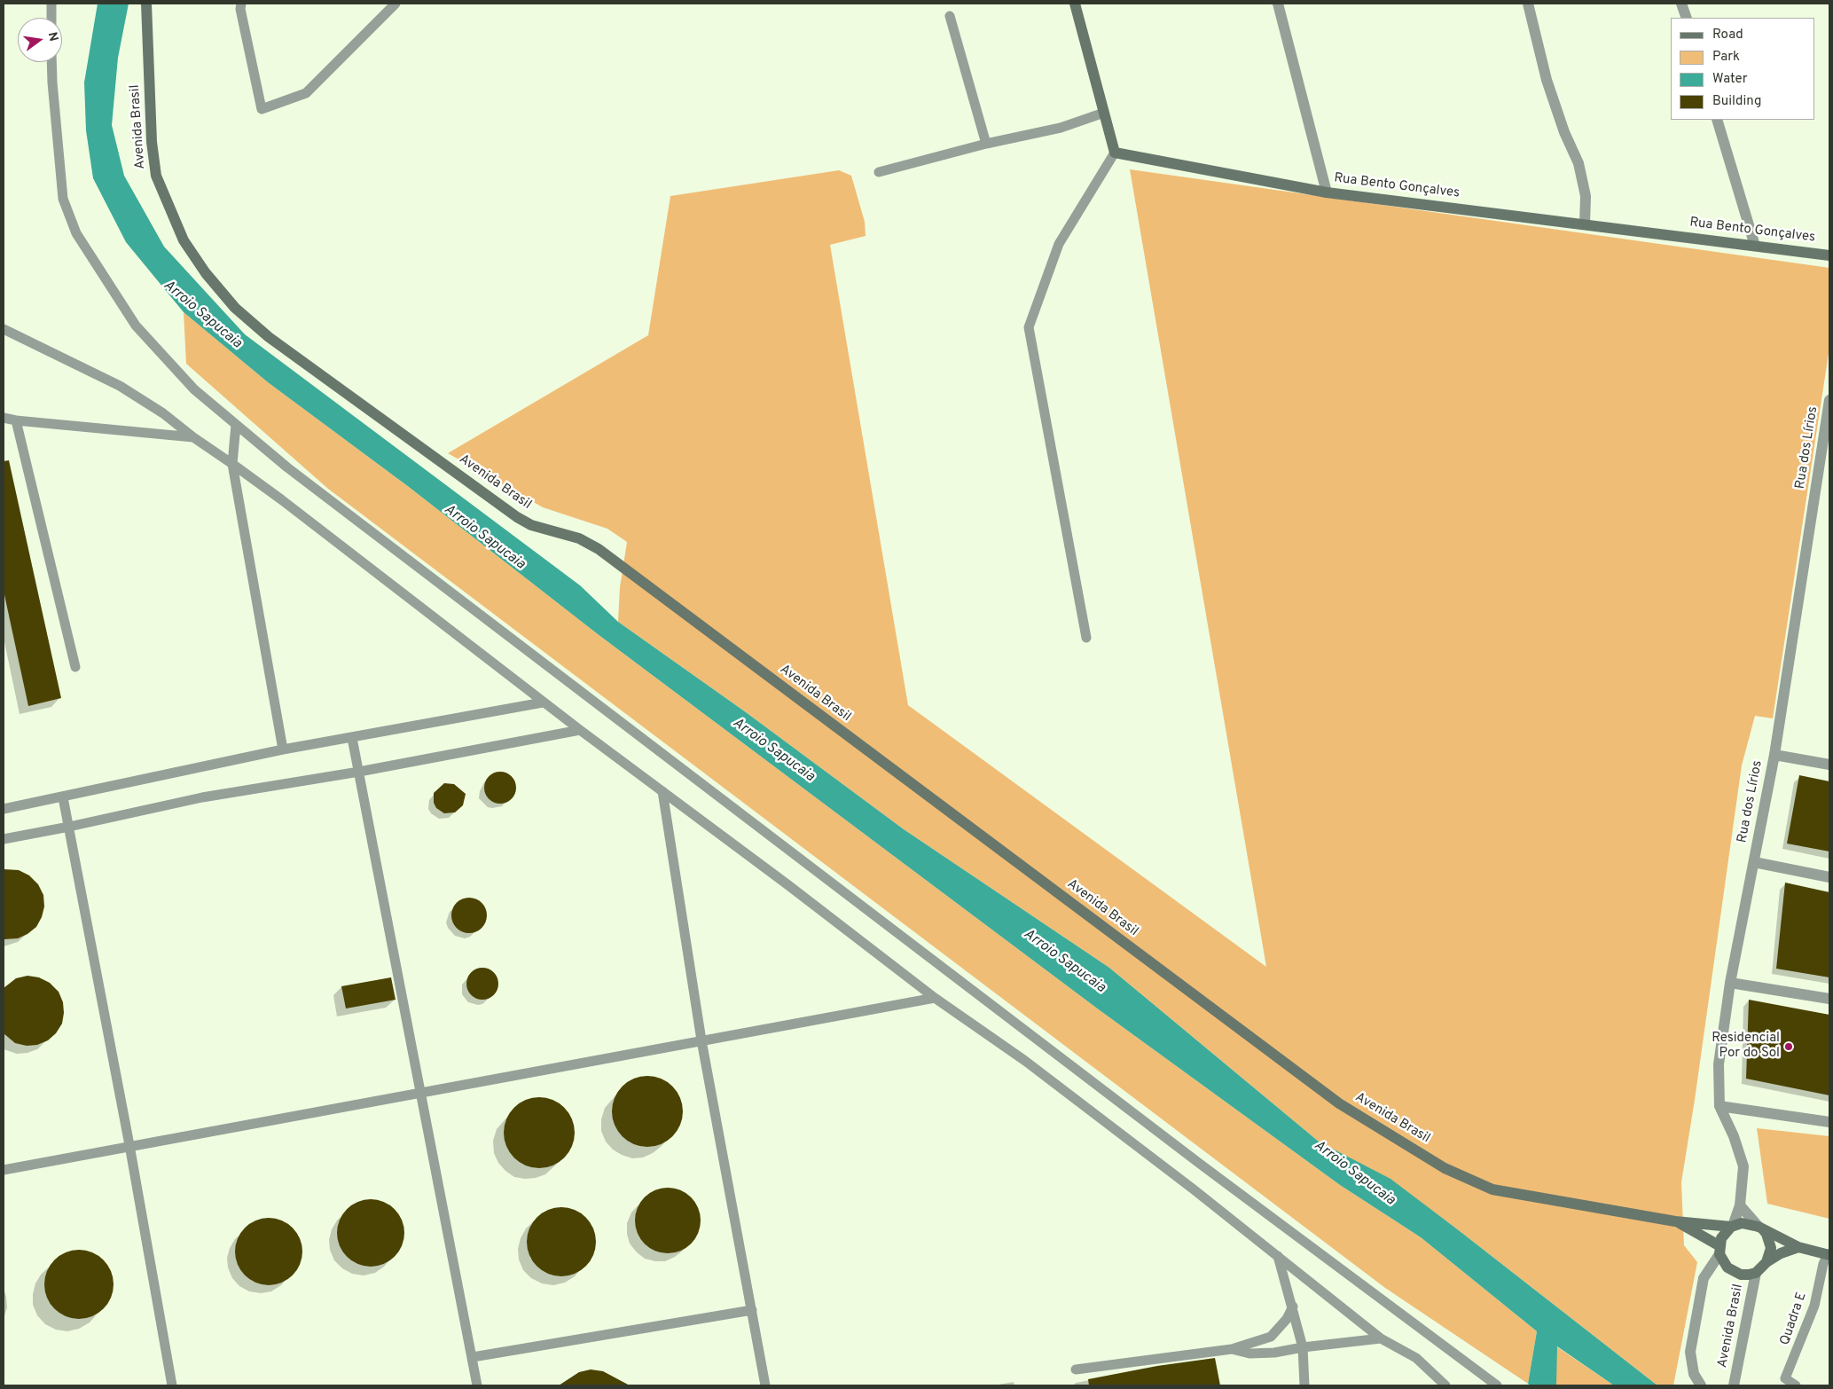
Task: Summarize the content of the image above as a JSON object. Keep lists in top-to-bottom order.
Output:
{
  "streets": {
    "main road": ["Avenida Brasil", "Rua Bento Gonçalves"],
    "street": ["Rua dos Lírios"],
    "lane": ["Quadra E"]
  },
  "crossings": [
    ["Avenida Brasil", "Rua dos Lírios"]
  ],
  "water": ["Arroio Sapucaia"],
  "places": ["Residencial Por do Sol"],
  "legend": [
    "Road",
    "Park",
    "Water",
    "Building"
  ],
  "north": "right"
}
